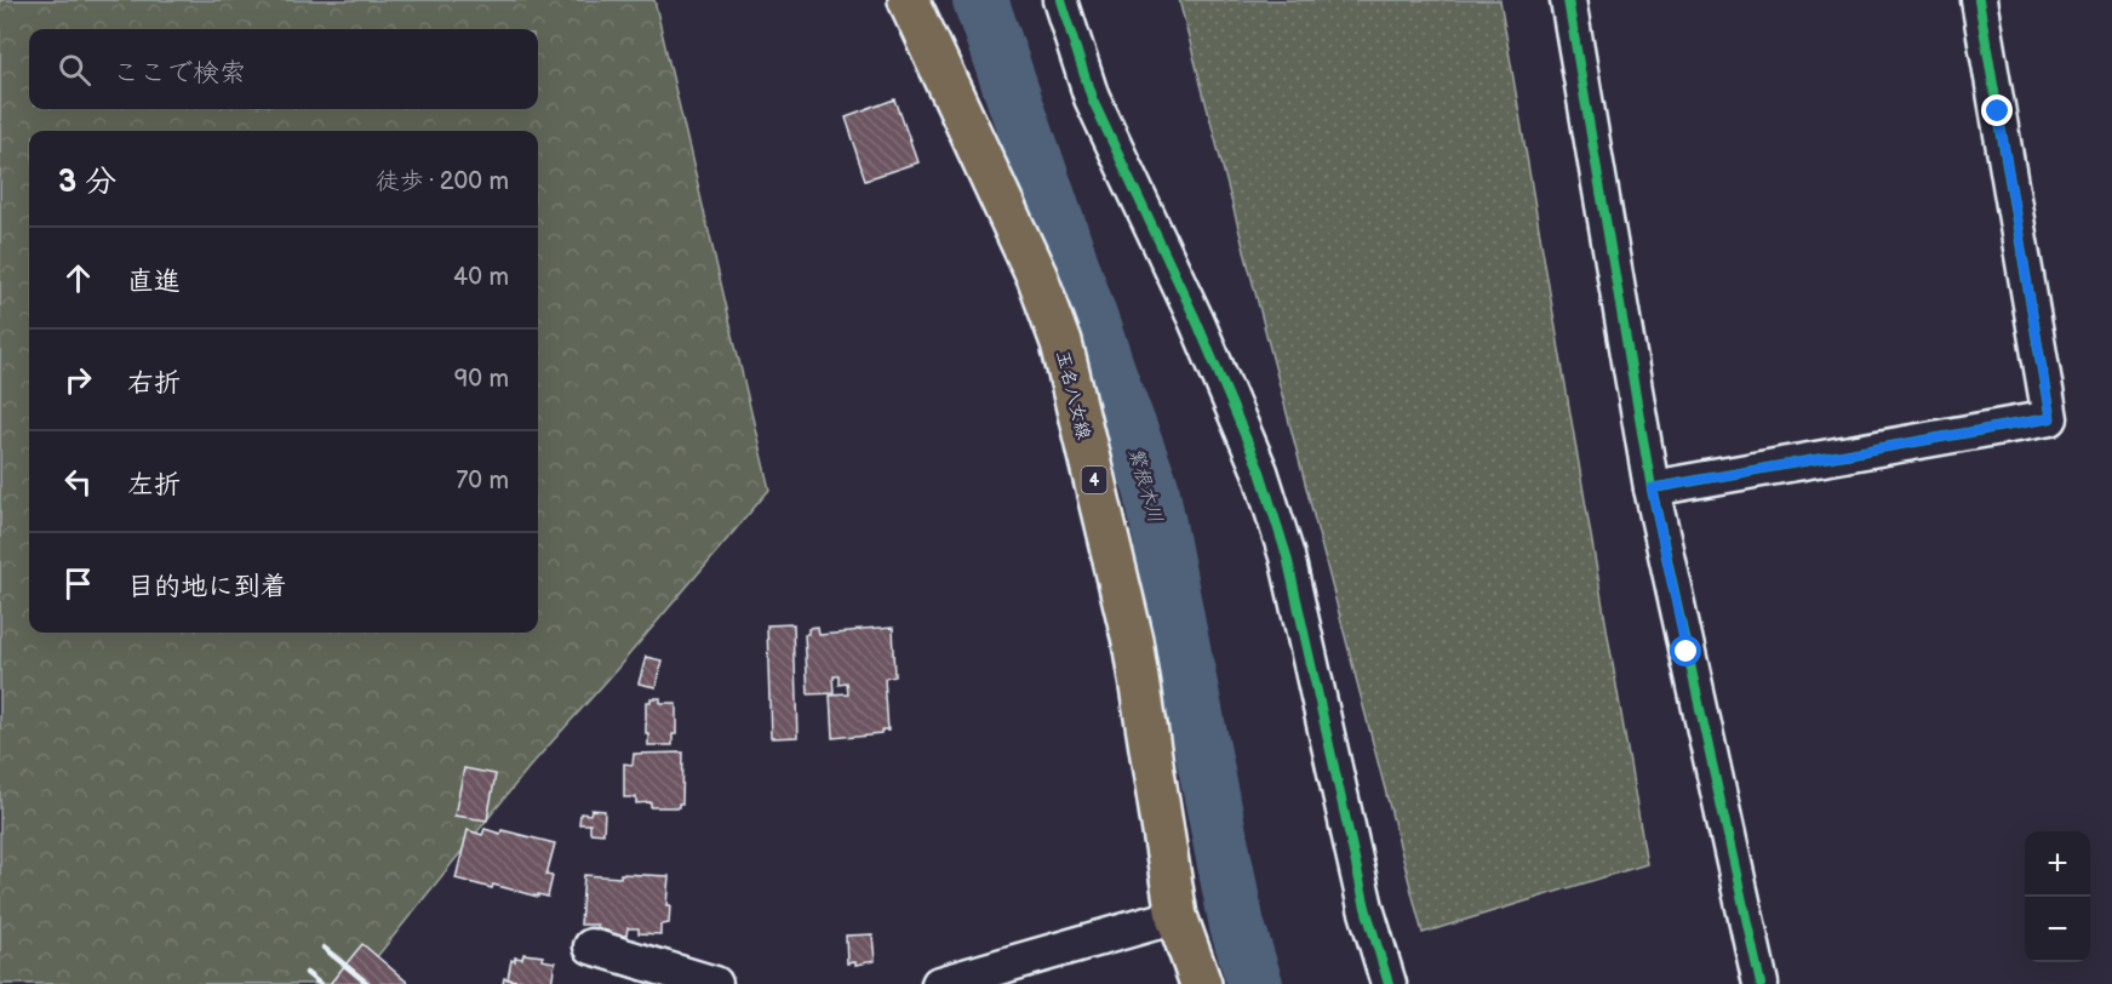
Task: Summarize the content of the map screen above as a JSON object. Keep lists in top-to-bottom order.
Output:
{
  "streets": {
    "main road": ["玉名八女線", "4"]
  },
  "water": ["繁根木川"],
  "page": {
    "search": "ここで検索",
    "heading": ["3 分", "徒歩 · 200 m"],
    "list": [
      ["直進", "40 m"],
      ["右折", "90 m"],
      ["左折", "70 m"],
      "目的地に到着"
    ],
    "map_buttons": ["+", "−"]
  }
}
